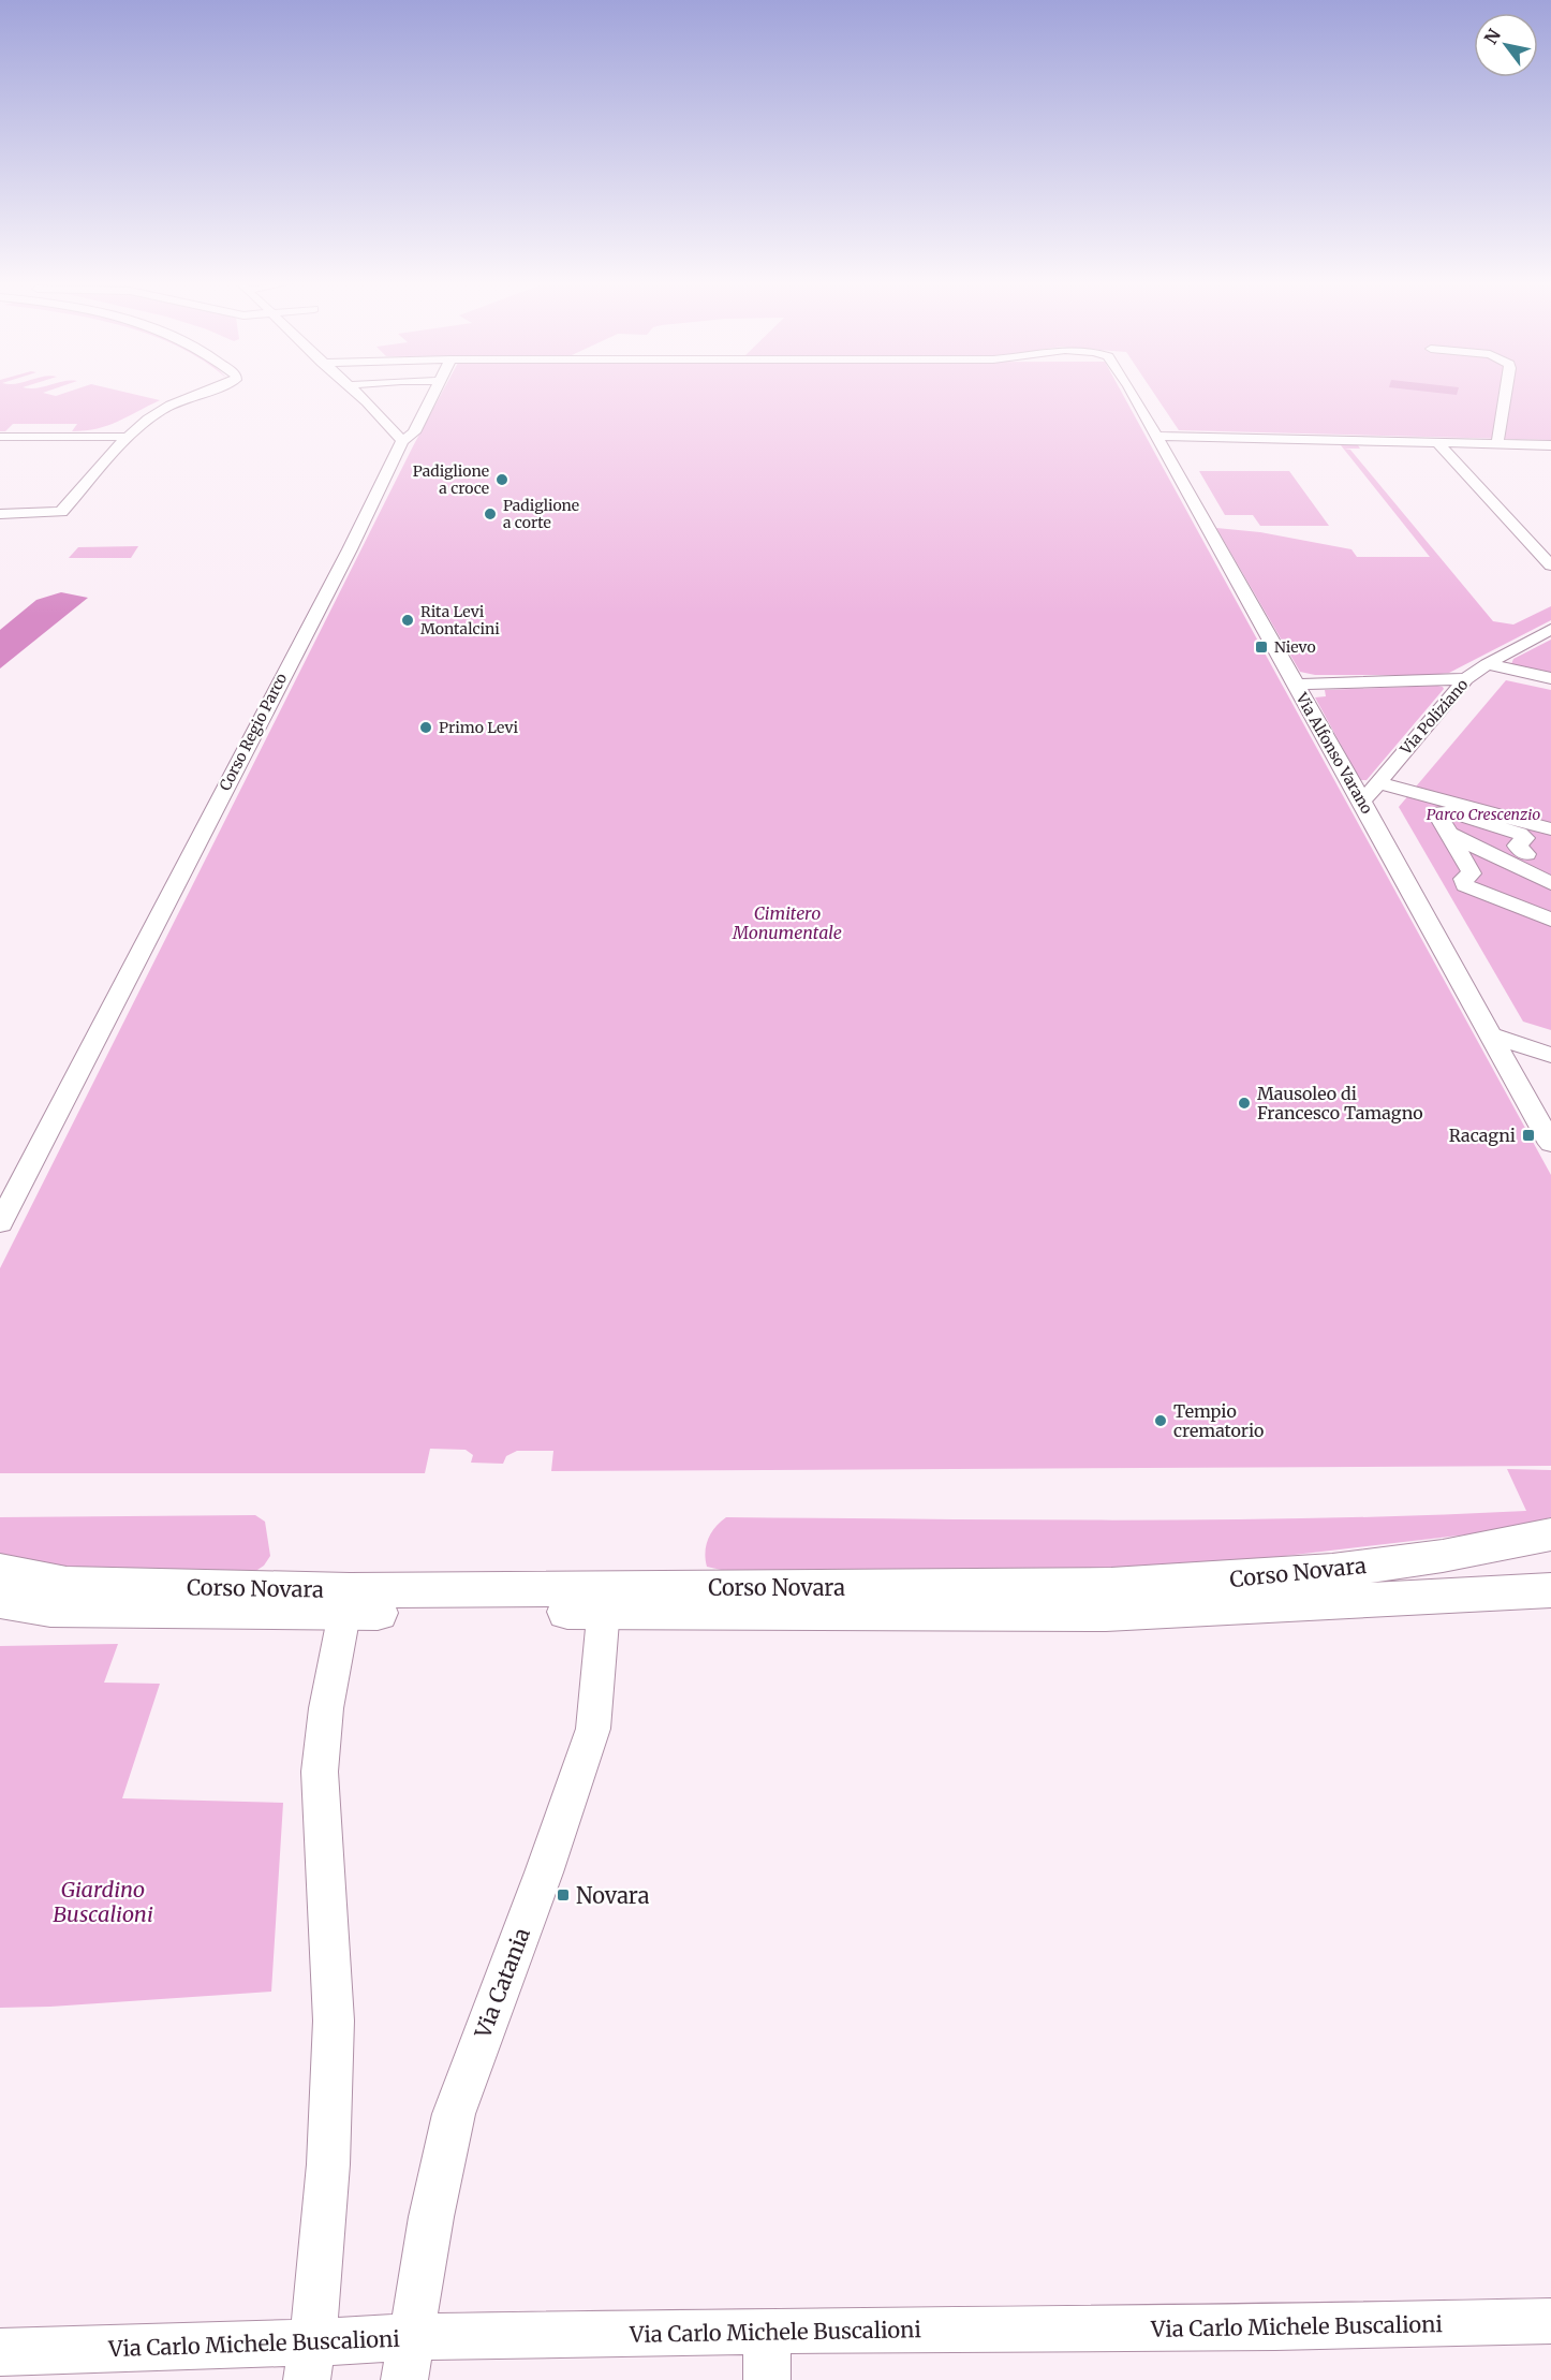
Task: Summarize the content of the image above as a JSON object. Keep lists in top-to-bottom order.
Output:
{
  "streets": {
    "main road": ["Corso Novara"],
    "street": [
      "Via Poliziano",
      "Corso Regio Parco",
      "Via Alfonso Varano",
      "Via Catania",
      "Via Carlo Michele Buscalioni"
    ]
  },
  "crossings": [
    ["Via Poliziano", "Via Alfonso Varano"],
    ["Corso Novara", "Via Catania"],
    ["Via Catania", "Via Carlo Michele Buscalioni"]
  ],
  "parks": ["Parco Crescenzio", "Cimitero Monumentale", "Giardino Buscalioni"],
  "places": {
    "other": [
      "Padiglione a croce",
      "Padiglione a corte",
      "Rita Levi Montalcini",
      "Primo Levi",
      "Mausoleo di Francesco Tamagno",
      "Tempio crematorio"
    ],
    "transit": ["Nievo", "Racagni", "Novara"]
  },
  "north": "top left"
}
